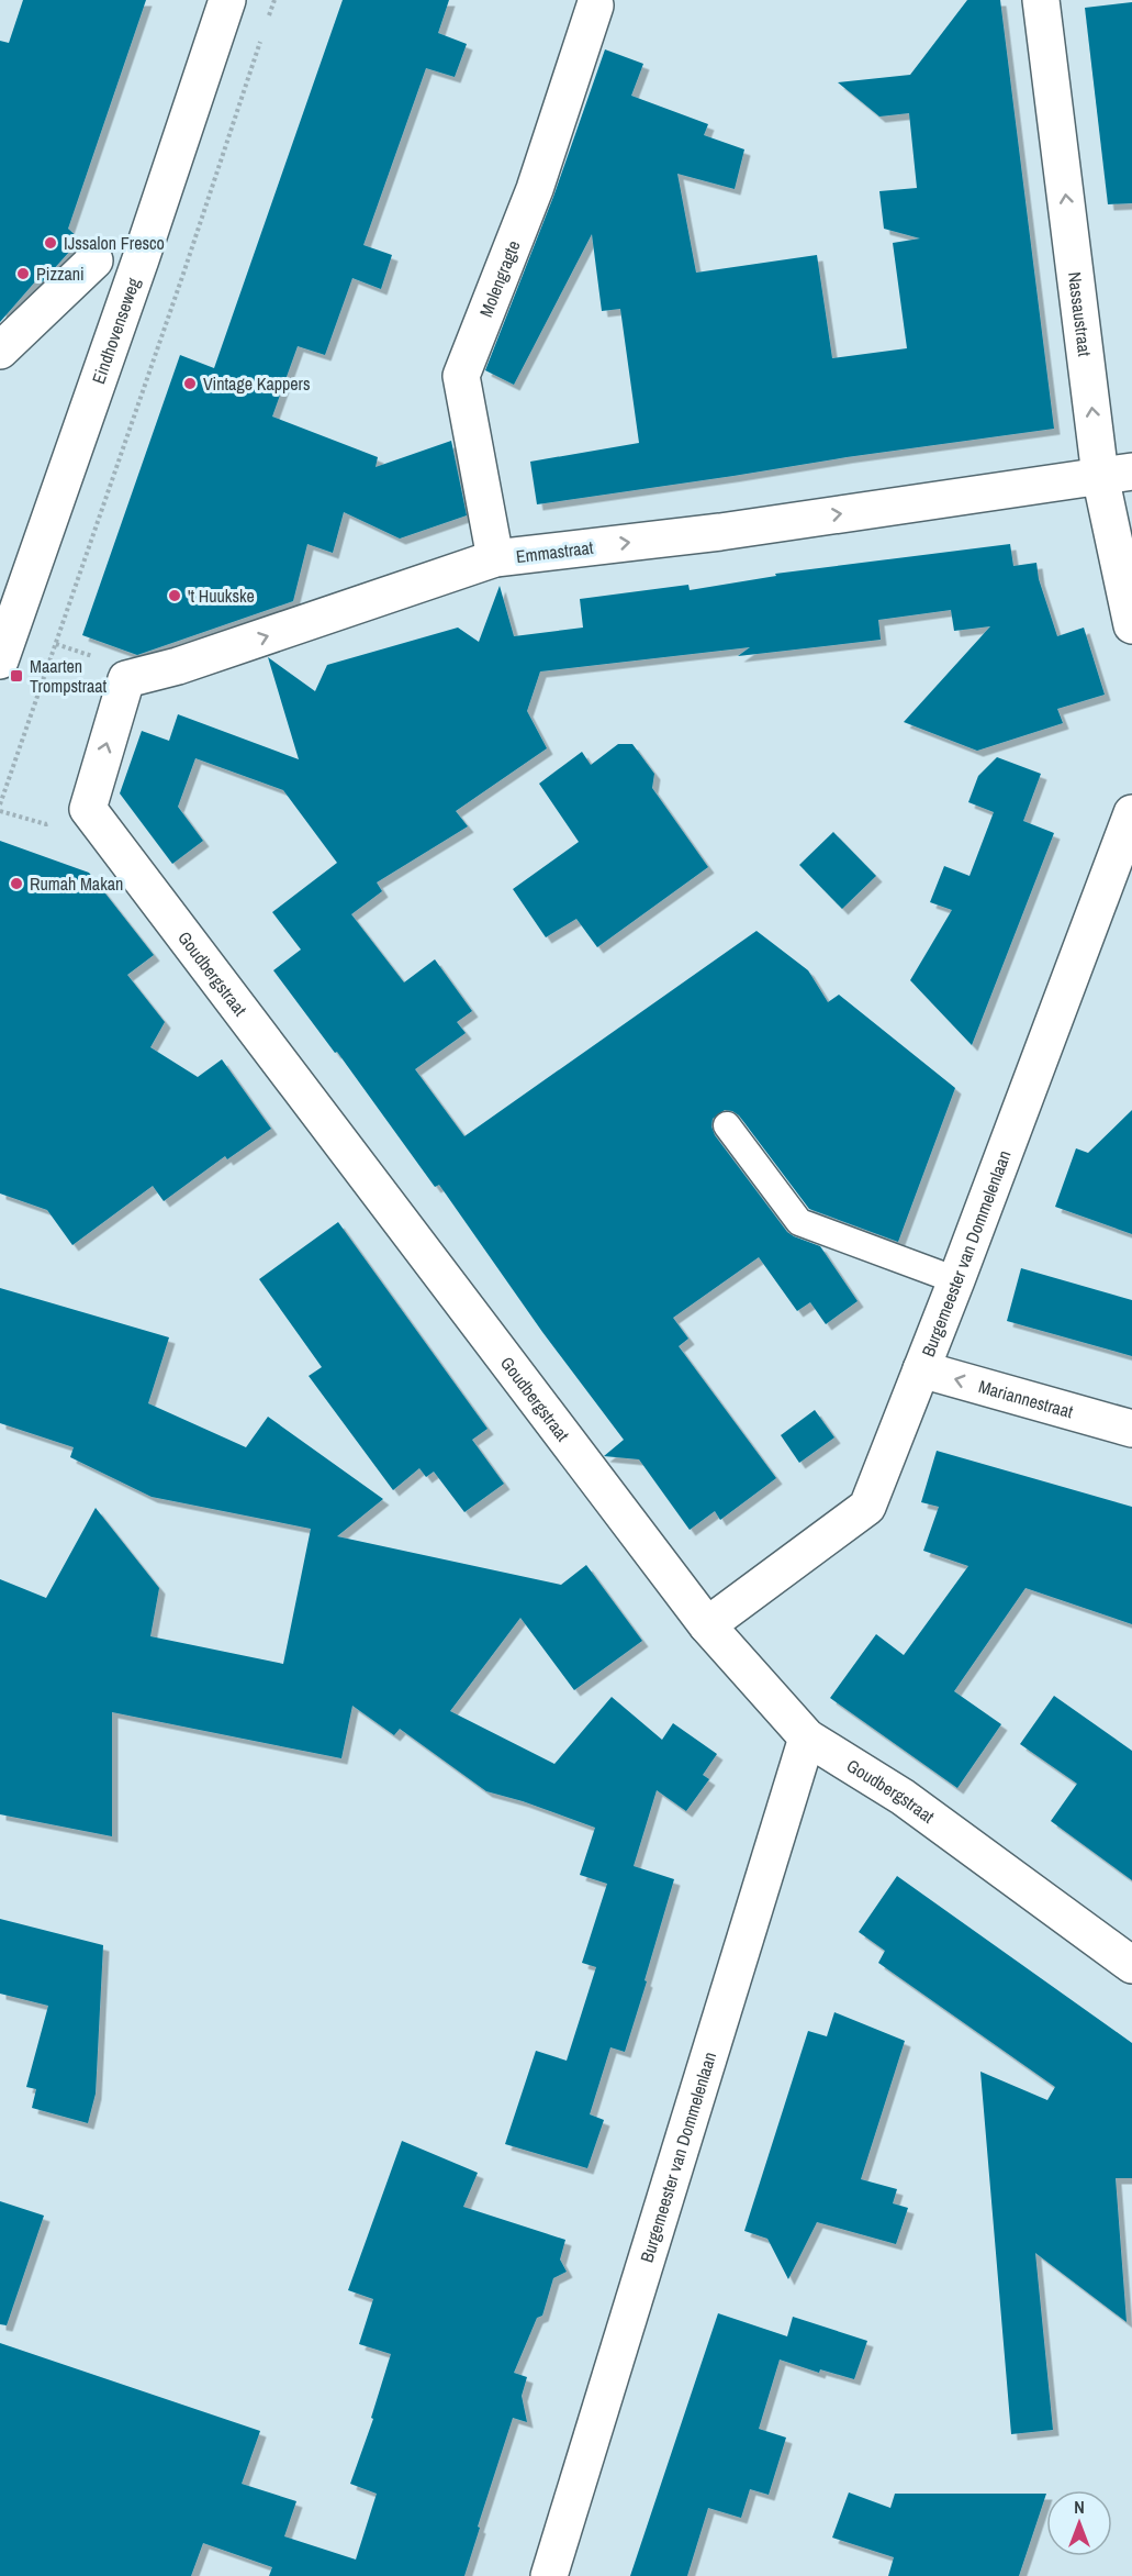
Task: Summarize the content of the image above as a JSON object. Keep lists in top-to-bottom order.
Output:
{
  "streets": {
    "street": [
      "Molengragte",
      "Nassaustraat",
      "Eindhovenseweg",
      "Emmastraat",
      "Goudbergstraat",
      "Burgemeester van Dommelenlaan",
      "Mariannestraat"
    ]
  },
  "crossings": [
    ["Molengragte", "Emmastraat"],
    ["Nassaustraat", "Emmastraat"],
    ["Emmastraat", "Goudbergstraat"],
    ["Goudbergstraat", "Burgemeester van Dommelenlaan"],
    ["Burgemeester van Dommelenlaan", "Mariannestraat"]
  ],
  "one_way": ["Nassaustraat", "Emmastraat", "Mariannestraat"],
  "places": {
    "other": [
      "IJssalon Fresco",
      "Pizzani",
      "Vintage Kappers",
      "'t Huukske",
      "Rumah Makan"
    ],
    "transit": ["Maarten Trompstraat"]
  },
  "north": "top"
}
